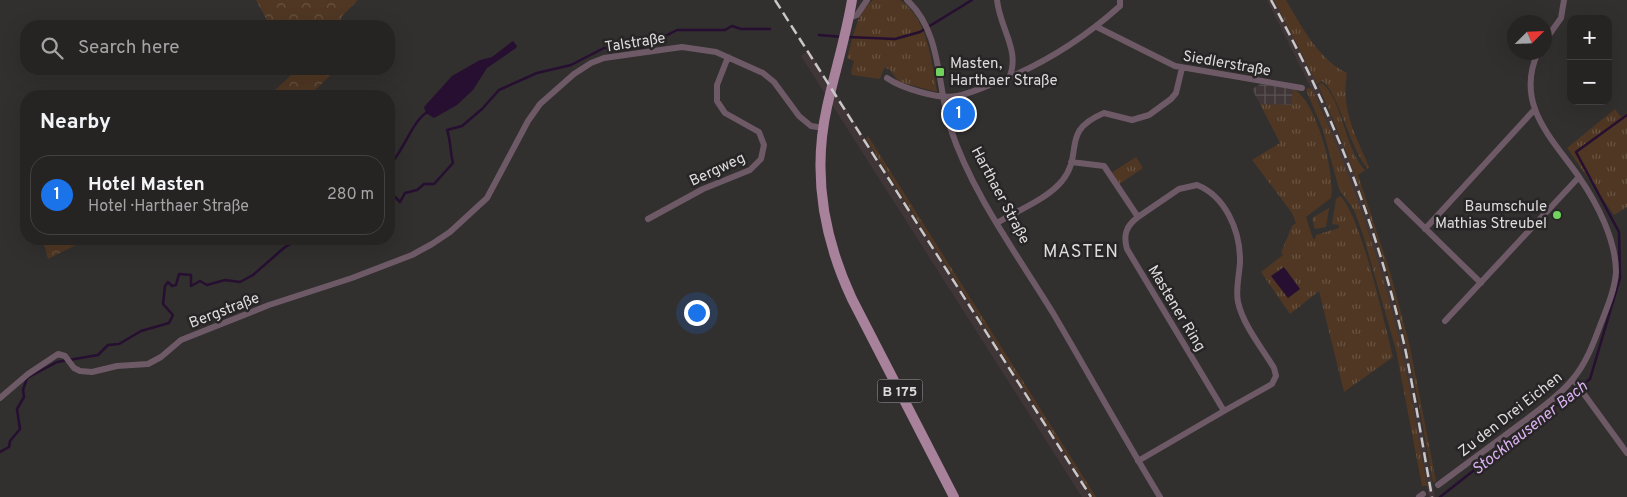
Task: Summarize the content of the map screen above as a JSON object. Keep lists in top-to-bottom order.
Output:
{
  "streets": {
    "main road": ["B 175"],
    "street": [
      "Talstraße",
      "Siedlerstraße",
      "Bergweg",
      "Harthaer Straße",
      "Mastener Ring",
      "Bergstraße",
      "Zu den Drei Eichen"
    ]
  },
  "crossings": [
    ["Talstraße", "Bergweg"],
    ["Talstraße", "Bergstraße"],
    ["Talstraße", "B 175"],
    ["Harthaer Straße", "Mastener Ring"]
  ],
  "districts": ["MASTEN"],
  "water": ["Stockhausener Bach"],
  "places": {
    "transit": ["Masten, Harthaer Straße"],
    "other": ["Baumschule Mathias Streubel"]
  },
  "north": "top right",
  "page": {
    "map_buttons": ["+", "−"],
    "search": "Search here",
    "heading": "Nearby",
    "pins": "1",
    "list": [
      {
        "mark": "1",
        "name": "Hotel Masten",
        "note": "Hotel · Harthaer Straße",
        "value": "280 m"
      }
    ]
  }
}
